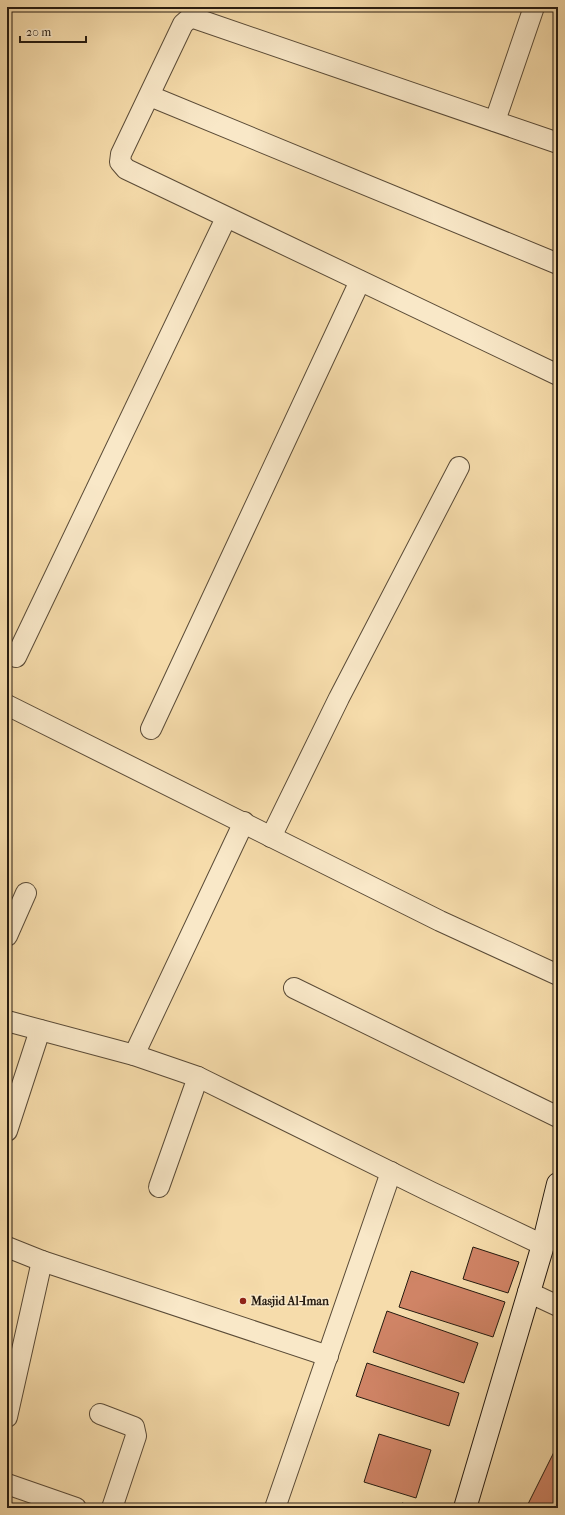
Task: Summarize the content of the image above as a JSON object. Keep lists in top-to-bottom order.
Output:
{
  "places": ["Masjid Al-Iman"],
  "scale_bar": "20 m"
}
